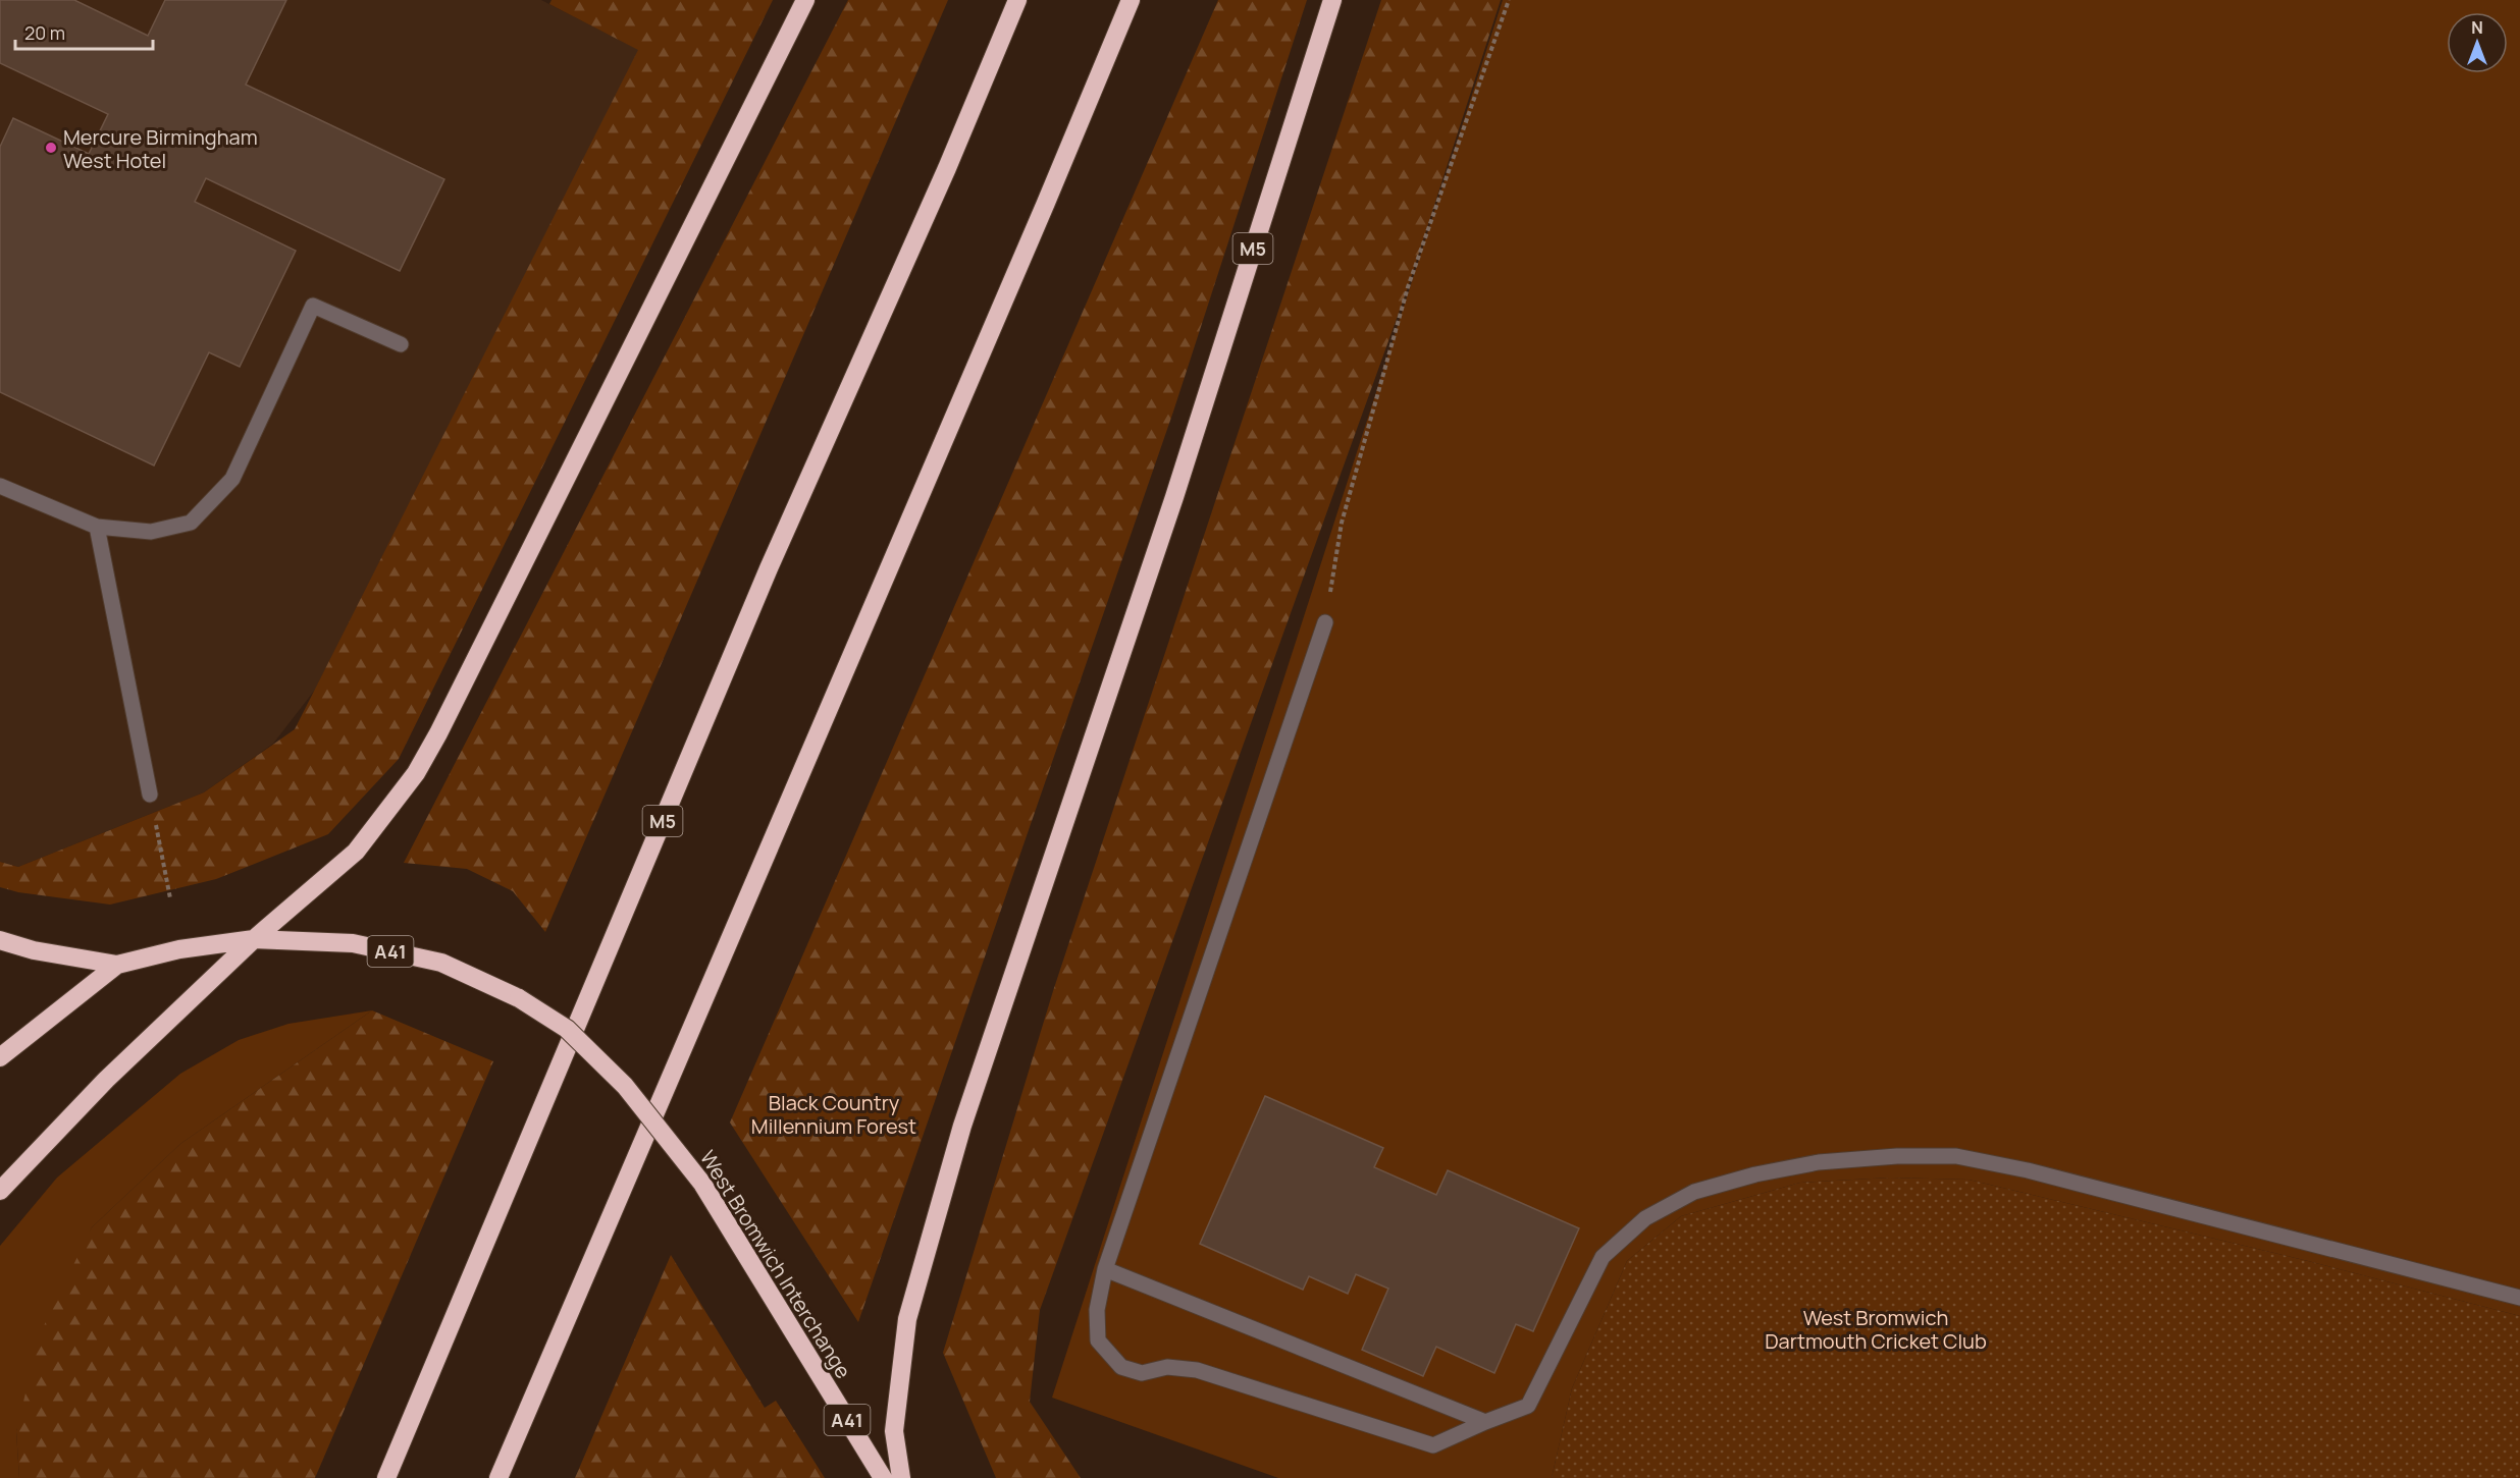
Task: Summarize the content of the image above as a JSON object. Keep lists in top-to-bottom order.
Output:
{
  "streets": {
    "highway": ["M5", "A41", "West Bromwich Interchange"]
  },
  "crossings": [
    ["A41", "West Bromwich Interchange"]
  ],
  "parks": ["Black Country Millennium Forest", "West Bromwich Dartmouth Cricket Club"],
  "places": ["Mercure Birmingham West Hotel"],
  "scale_bar": "20 m",
  "north": "top"
}
